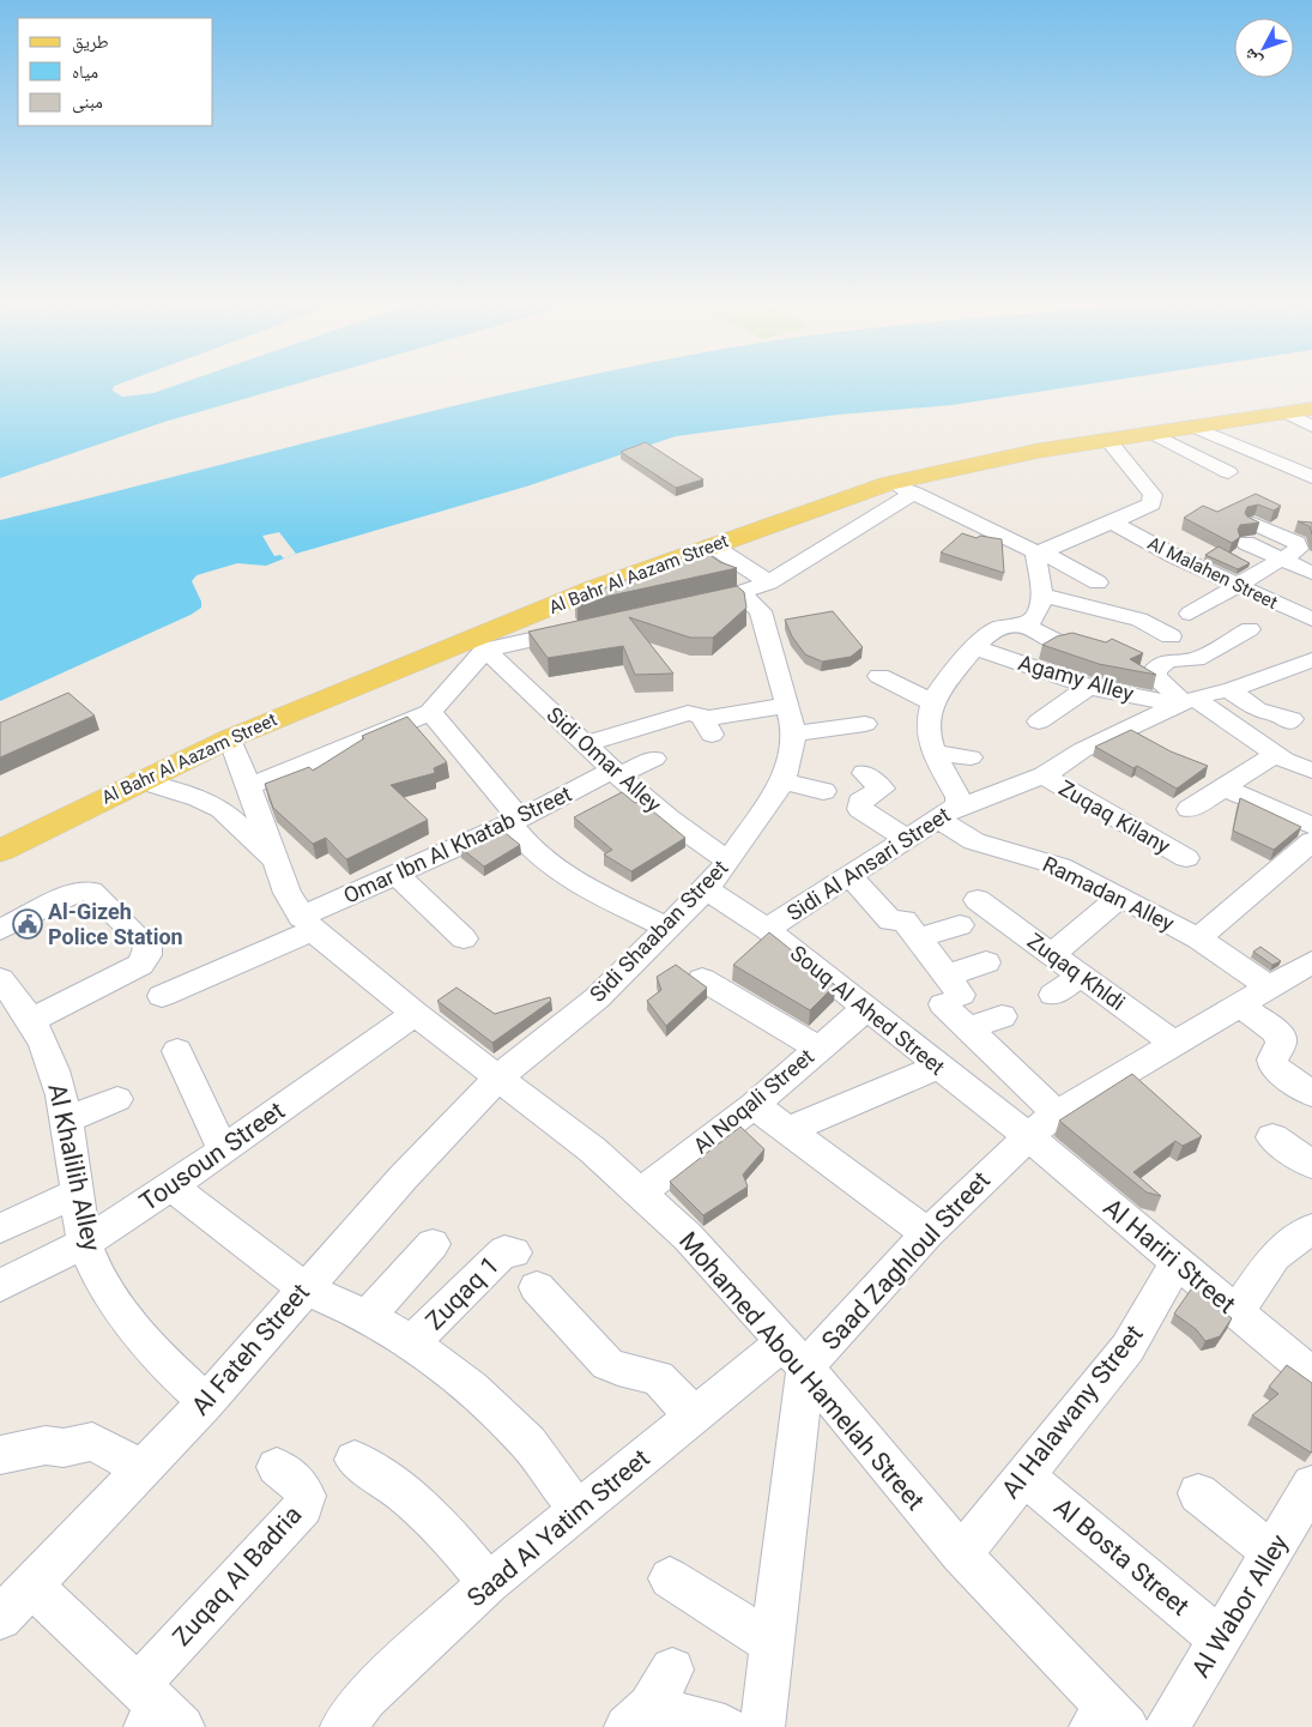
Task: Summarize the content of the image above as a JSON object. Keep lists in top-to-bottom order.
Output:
{
  "streets": {
    "main road": ["Al Bahr Al Aazam Street"],
    "street": [
      "Al Malahen Street",
      "Agamy Alley",
      "Sidi Omar Alley",
      "Zuqaq Kilany",
      "Omar Ibn Al Khatab Street",
      "Sidi Al Ansari Street",
      "Ramadan Alley",
      "Sidi Shaaban Street",
      "Zuqaq Khldi",
      "Souq Al Ahed Street",
      "Al Noqali Street",
      "Tousoun Street",
      "Al Khalilih Alley",
      "Al Hariri Street",
      "Saad Zaghloul Street",
      "Zuqaq 1",
      "Al Fateh Street",
      "Mohamed Abou Hamelah Street",
      "Al Halawany Street",
      "Saad Al Yatim Street",
      "Al Bosta Street",
      "Zuqaq Al Badria",
      "Al Wabor Alley"
    ]
  },
  "crossings": [
    ["Al Bahr Al Aazam Street", "Mohamed Abou Hamelah Street"],
    ["Sidi Omar Alley", "Omar Ibn Al Khatab Street"],
    ["Sidi Omar Alley", "Sidi Shaaban Street"],
    ["Omar Ibn Al Khatab Street", "Mohamed Abou Hamelah Street"],
    ["Sidi Al Ansari Street", "Ramadan Alley"],
    ["Sidi Al Ansari Street", "Souq Al Ahed Street"],
    ["Ramadan Alley", "Saad Zaghloul Street"],
    ["Sidi Shaaban Street", "Souq Al Ahed Street"],
    ["Sidi Shaaban Street", "Al Fateh Street"],
    ["Sidi Shaaban Street", "Mohamed Abou Hamelah Street"],
    ["Zuqaq Khldi", "Saad Zaghloul Street"],
    ["Souq Al Ahed Street", "Al Noqali Street"],
    ["Souq Al Ahed Street", "Al Hariri Street"],
    ["Souq Al Ahed Street", "Saad Zaghloul Street"],
    ["Al Noqali Street", "Mohamed Abou Hamelah Street"],
    ["Tousoun Street", "Al Khalilih Alley"],
    ["Tousoun Street", "Mohamed Abou Hamelah Street"],
    ["Al Khalilih Alley", "Al Fateh Street"],
    ["Al Hariri Street", "Saad Zaghloul Street"],
    ["Al Hariri Street", "Al Halawany Street"],
    ["Saad Zaghloul Street", "Mohamed Abou Hamelah Street"],
    ["Saad Zaghloul Street", "Saad Al Yatim Street"],
    ["Al Fateh Street", "Mohamed Abou Hamelah Street"],
    ["Mohamed Abou Hamelah Street", "Al Halawany Street"],
    ["Mohamed Abou Hamelah Street", "Saad Al Yatim Street"],
    ["Al Halawany Street", "Al Bosta Street"],
    ["Al Bosta Street", "Al Wabor Alley"]
  ],
  "places": {
    "public building": ["Al-Gizeh Police Station"]
  },
  "legend": ["طريق", "مياه", "مبنى"],
  "north": "bottom left"
}
